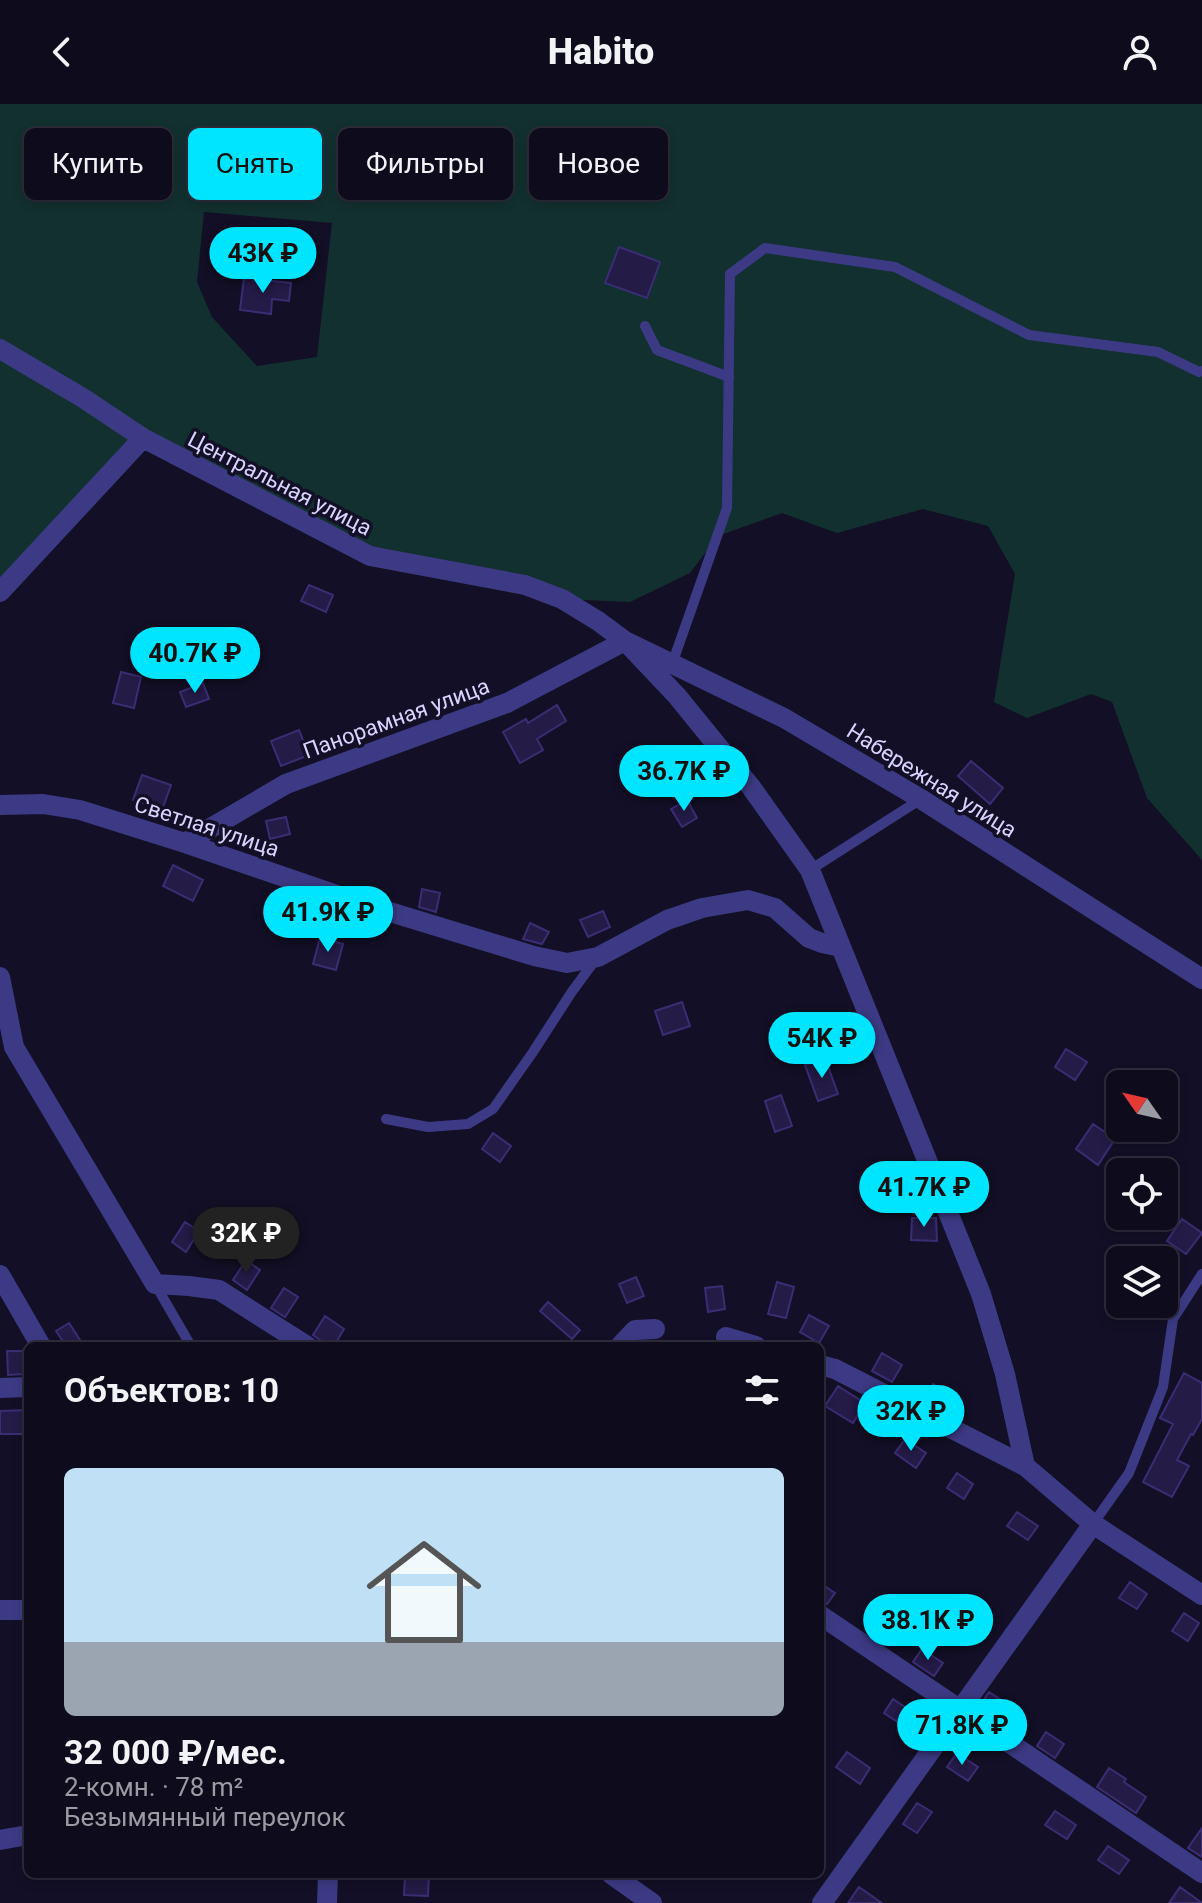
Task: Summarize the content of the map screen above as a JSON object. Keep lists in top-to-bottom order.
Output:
{
  "streets": {
    "street": [
      "Центральная улица",
      "Панорамная улица",
      "Набережная улица",
      "Светлая улица"
    ]
  },
  "crossings": [
    ["Центральная улица", "Панорамная улица"],
    ["Центральная улица", "Набережная улица"],
    ["Центральная улица", "Светлая улица"],
    ["Панорамная улица", "Набережная улица"],
    ["Панорамная улица", "Светлая улица"]
  ],
  "north": "top left",
  "page": {
    "header": "Habito",
    "chip": [
      "Купить",
      "Снять",
      "Фильтры",
      "Новое"
    ],
    "price": [
      "43K ₽",
      "40.7K ₽",
      "36.7K ₽",
      "41.9K ₽",
      "54K ₽",
      "41.7K ₽",
      "32K ₽",
      "32K ₽",
      "38.1K ₽",
      "71.8K ₽"
    ],
    "heading": "Объектов: 10",
    "list": [
      {
        "name": "32 000 ₽/мес.",
        "note": "2-комн. · 78 m² · Безымянный переулок"
      }
    ]
  }
}
